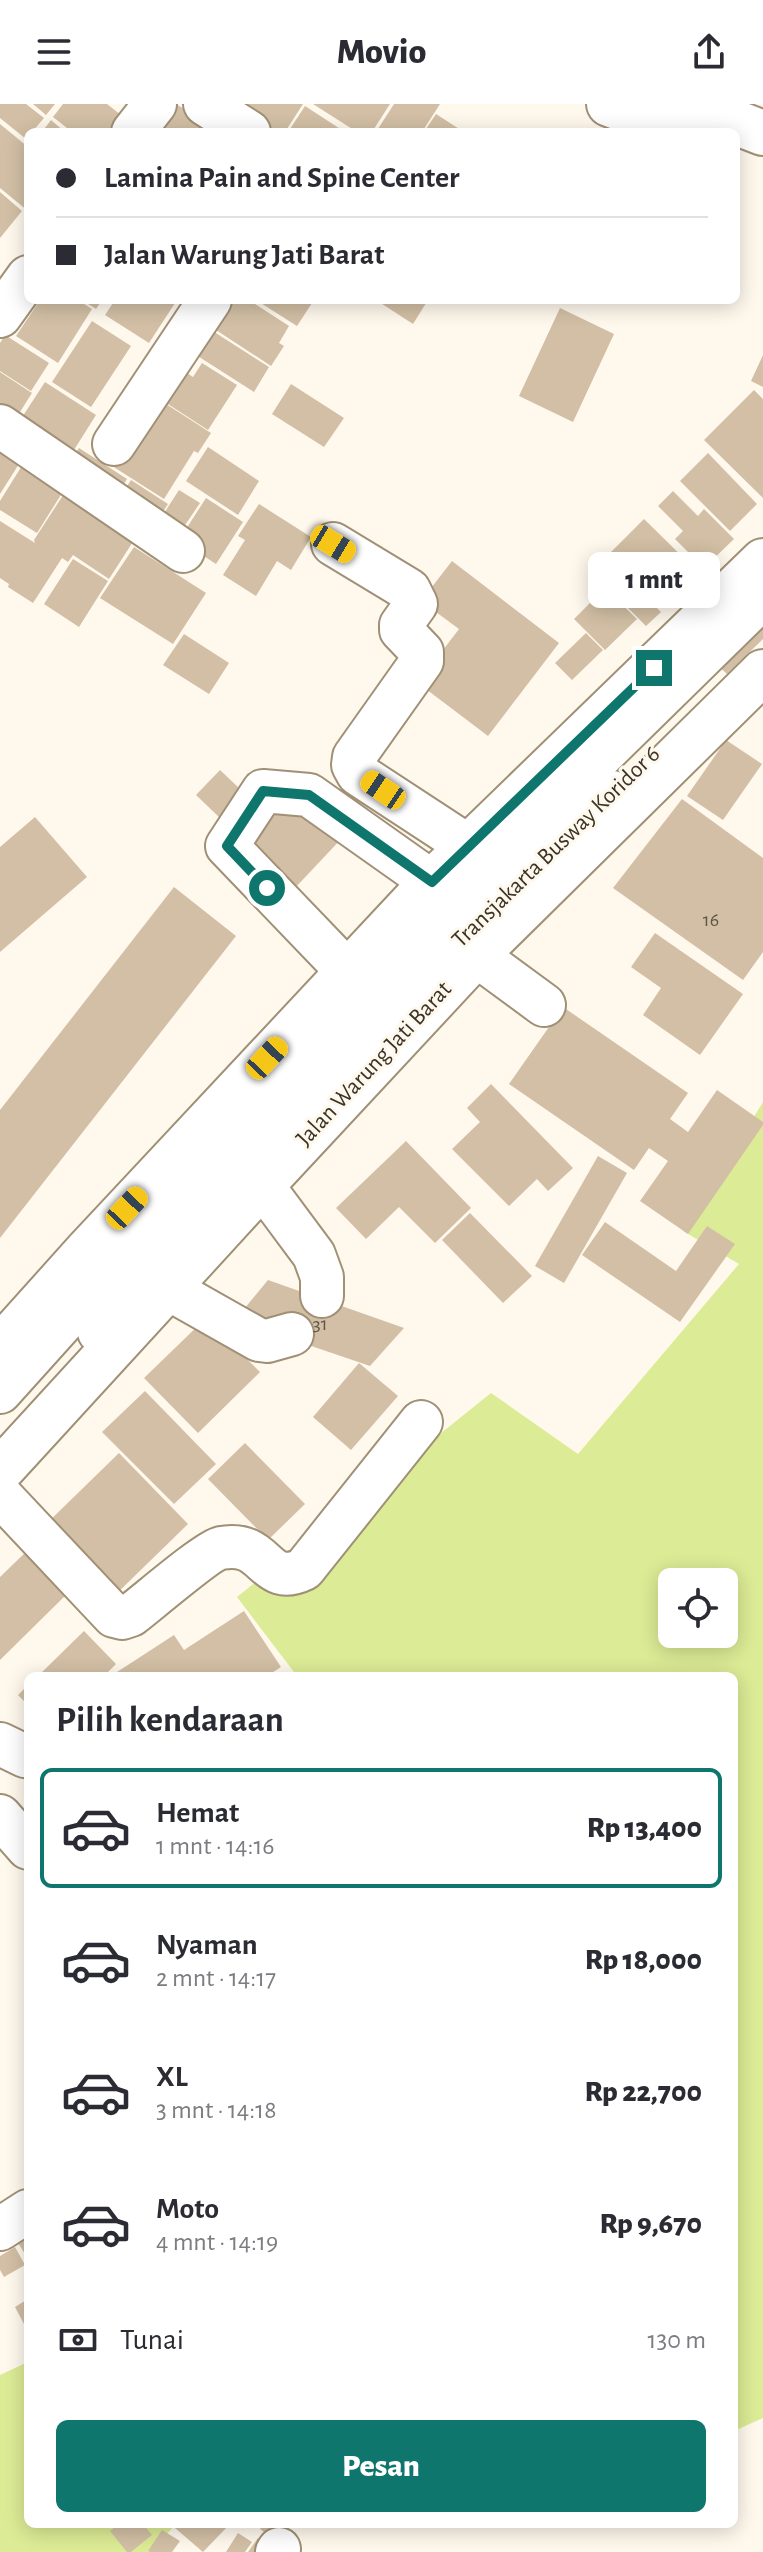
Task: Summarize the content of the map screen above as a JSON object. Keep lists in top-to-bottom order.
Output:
{
  "streets": {
    "main road": ["Jalan Warung Jati Barat"],
    "street": ["Transjakarta Busway Koridor 6"]
  },
  "house_numbers": ["16", "31"],
  "page": {
    "header": "Movio",
    "banner": ["Lamina Pain and Spine Center", "Jalan Warung Jati Barat"],
    "bubble": "1 mnt",
    "heading": "Pilih kendaraan",
    "list": [
      {
        "name": "Hemat",
        "note": "1 mnt · 14:16",
        "value": "Rp 13,400"
      },
      {
        "name": "Nyaman",
        "note": "2 mnt · 14:17",
        "value": "Rp 18,000"
      },
      {
        "name": "XL",
        "note": "3 mnt · 14:18",
        "value": "Rp 22,700"
      },
      {
        "name": "Moto",
        "note": "4 mnt · 14:19",
        "value": "Rp 9,670"
      }
    ],
    "pay": ["Tunai", "130 m"],
    "buttons": "Pesan"
  }
}
